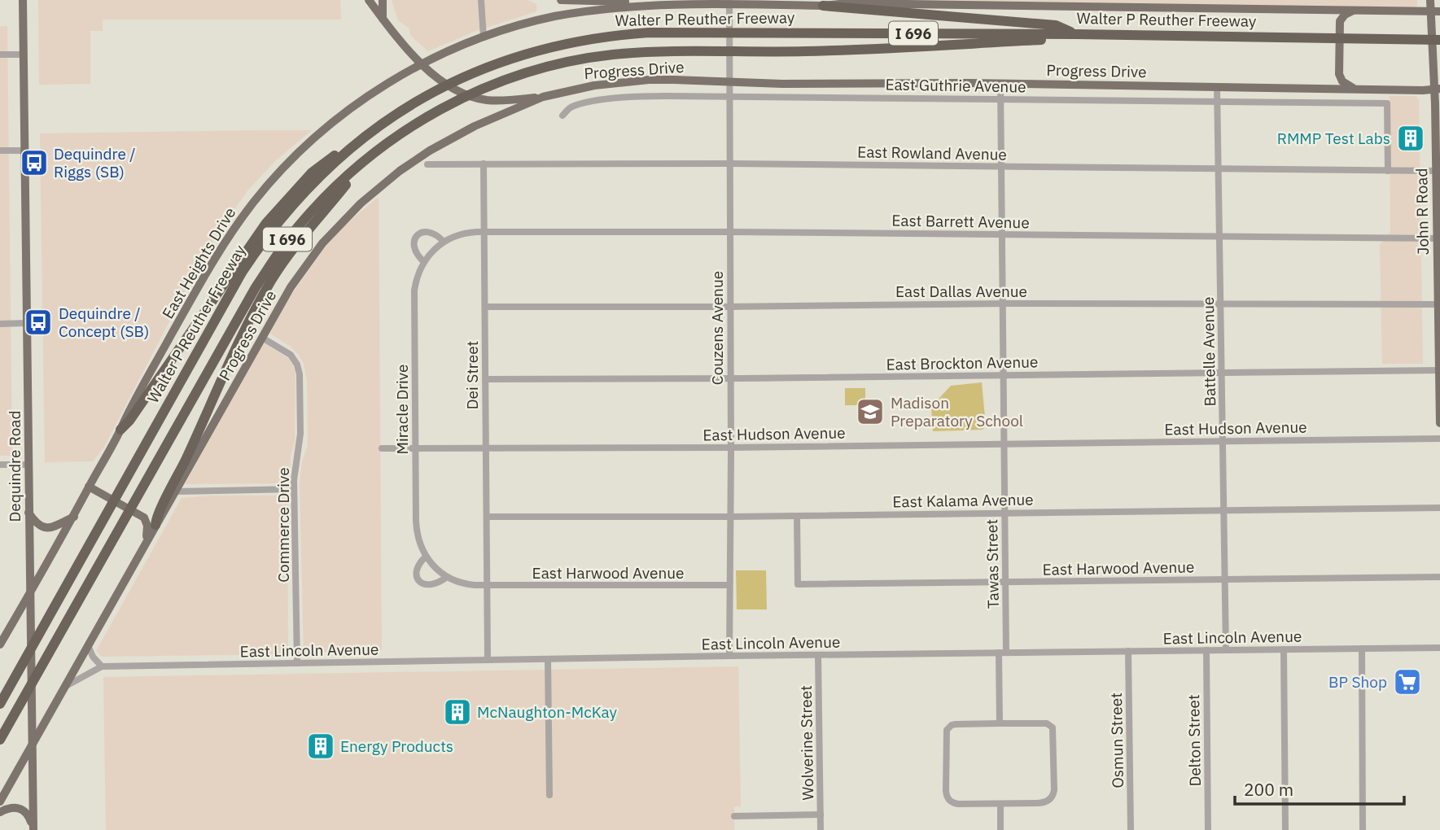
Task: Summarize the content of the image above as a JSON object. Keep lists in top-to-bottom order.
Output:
{
  "streets": {
    "highway": ["Walter P Reuther Freeway", "I 696"],
    "main road": [
      "Progress Drive",
      "John R Road",
      "East Heights Drive",
      "Dequindre Road"
    ],
    "street": [
      "East Guthrie Avenue",
      "East Rowland Avenue",
      "East Barrett Avenue",
      "East Dallas Avenue",
      "Couzens Avenue",
      "Battelle Avenue",
      "East Brockton Avenue",
      "Dei Street",
      "Miracle Drive",
      "East Hudson Avenue",
      "East Kalama Avenue",
      "Commerce Drive",
      "Tawas Street",
      "East Harwood Avenue",
      "East Lincoln Avenue",
      "Osmun Street",
      "Delton Street",
      "Wolverine Street"
    ]
  },
  "crossings": [
    ["Progress Drive", "John R Road"],
    ["Progress Drive", "Couzens Avenue"],
    ["Progress Drive", "Battelle Avenue"],
    ["Progress Drive", "Dequindre Road"],
    ["Progress Drive", "Commerce Drive"],
    ["Progress Drive", "Tawas Street"],
    ["Progress Drive", "East Lincoln Avenue"],
    ["East Guthrie Avenue", "East Rowland Avenue"],
    ["East Guthrie Avenue", "Couzens Avenue"],
    ["East Guthrie Avenue", "Battelle Avenue"],
    ["East Guthrie Avenue", "Tawas Street"],
    ["East Rowland Avenue", "John R Road"],
    ["East Rowland Avenue", "Couzens Avenue"],
    ["East Rowland Avenue", "Battelle Avenue"],
    ["East Rowland Avenue", "Dei Street"],
    ["East Rowland Avenue", "Tawas Street"],
    ["John R Road", "East Barrett Avenue"],
    ["John R Road", "East Heights Drive"],
    ["John R Road", "East Dallas Avenue"],
    ["John R Road", "East Brockton Avenue"],
    ["East Barrett Avenue", "Couzens Avenue"],
    ["East Barrett Avenue", "Battelle Avenue"],
    ["East Barrett Avenue", "Dei Street"],
    ["East Barrett Avenue", "Miracle Drive"],
    ["East Barrett Avenue", "Tawas Street"],
    ["East Heights Drive", "Couzens Avenue"],
    ["East Heights Drive", "Dequindre Road"],
    ["East Dallas Avenue", "Couzens Avenue"],
    ["East Dallas Avenue", "Battelle Avenue"],
    ["East Dallas Avenue", "Dei Street"],
    ["East Dallas Avenue", "Tawas Street"],
    ["Couzens Avenue", "East Brockton Avenue"],
    ["Couzens Avenue", "East Hudson Avenue"],
    ["Couzens Avenue", "East Kalama Avenue"],
    ["Couzens Avenue", "East Harwood Avenue"],
    ["Couzens Avenue", "East Lincoln Avenue"],
    ["Battelle Avenue", "East Brockton Avenue"],
    ["Battelle Avenue", "East Hudson Avenue"],
    ["Battelle Avenue", "East Kalama Avenue"],
    ["Battelle Avenue", "East Harwood Avenue"],
    ["Battelle Avenue", "East Lincoln Avenue"],
    ["East Brockton Avenue", "Dei Street"],
    ["East Brockton Avenue", "Tawas Street"],
    ["Dei Street", "Miracle Drive"],
    ["Dei Street", "East Hudson Avenue"],
    ["Dei Street", "East Kalama Avenue"],
    ["Dei Street", "East Harwood Avenue"],
    ["Dei Street", "East Lincoln Avenue"],
    ["Miracle Drive", "East Hudson Avenue"],
    ["Miracle Drive", "East Harwood Avenue"],
    ["East Hudson Avenue", "Tawas Street"],
    ["East Kalama Avenue", "Tawas Street"],
    ["East Kalama Avenue", "East Harwood Avenue"],
    ["Commerce Drive", "East Lincoln Avenue"],
    ["Tawas Street", "East Harwood Avenue"],
    ["Tawas Street", "East Lincoln Avenue"],
    ["East Lincoln Avenue", "Osmun Street"],
    ["East Lincoln Avenue", "Delton Street"],
    ["East Lincoln Avenue", "Wolverine Street"]
  ],
  "places": {
    "building": ["RMMP Test Labs", "McNaughton-McKay", "Energy Products"],
    "bus stop": ["Dequindre / Riggs (SB)", "Dequindre / Concept (SB)"],
    "school or university": ["Madison Preparatory School"],
    "supermarket": ["BP Shop"]
  },
  "scale_bar": "200 m"
}
